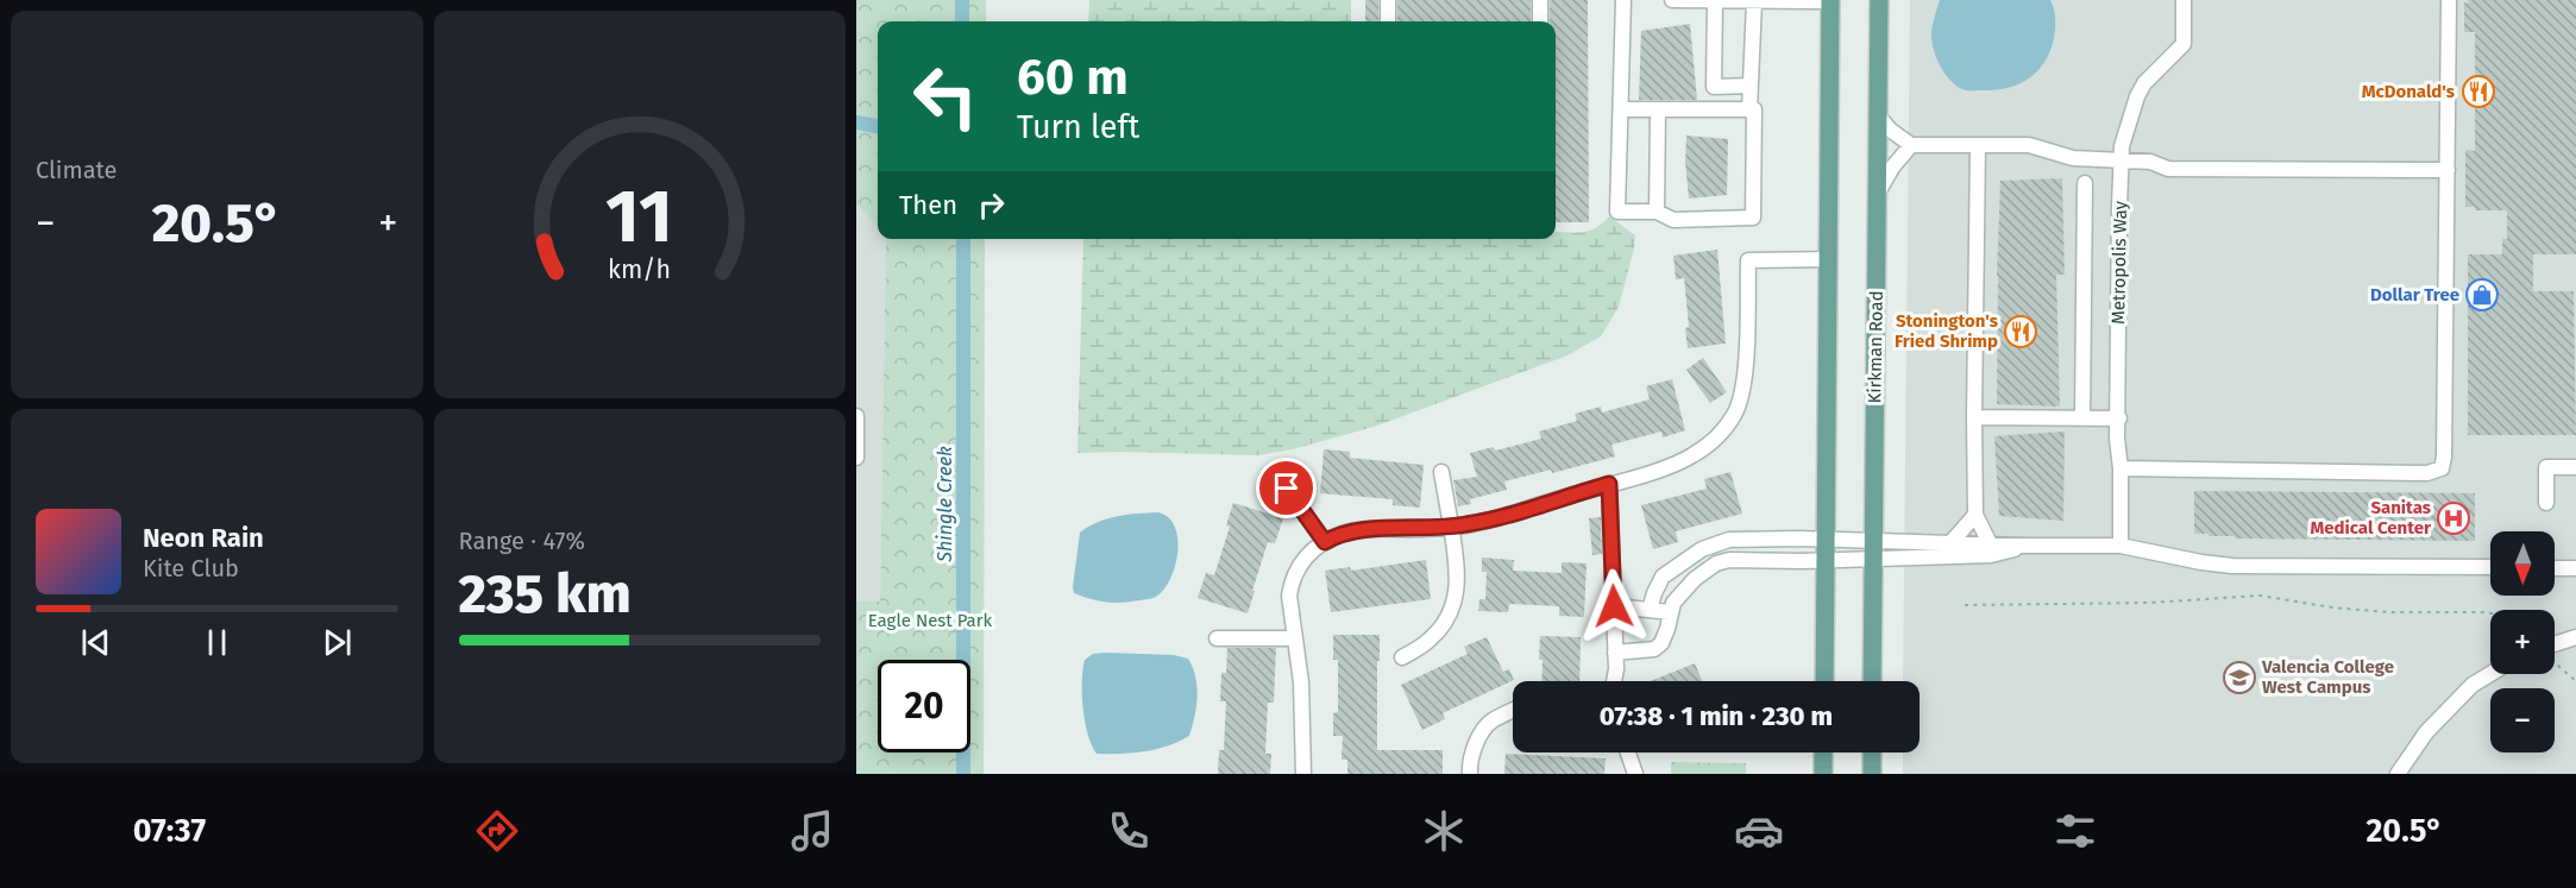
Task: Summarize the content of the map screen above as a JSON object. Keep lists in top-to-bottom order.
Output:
{
  "streets": {
    "main road": ["Kirkman Road"],
    "street": ["Metropolis Way"]
  },
  "water": ["Shingle Creek"],
  "parks": ["Eagle Nest Park"],
  "places": {
    "restaurant": ["McDonald's", "Stonington's Fried Shrimp"],
    "shop": ["Dollar Tree"],
    "hospital": ["Sanitas Medical Center"],
    "school or university": ["Valencia College West Campus"]
  },
  "north": "bottom",
  "page": {
    "tile": [
      "Climate",
      ["Range · 47%", "235 km"]
    ],
    "turn": ["60 m", "Turn left"],
    "then": "Then",
    "heat": ["−", "20.5°", "+"],
    "song": ["Neon Rain", "Kite Club"],
    "map_buttons": ["+", "−"],
    "limit": "20",
    "trip": "07:38 · 1 min · 230 m",
    "tabs": ["07:37", "20.5°"],
    "gauge": ["11", "km/h"]
  }
}
